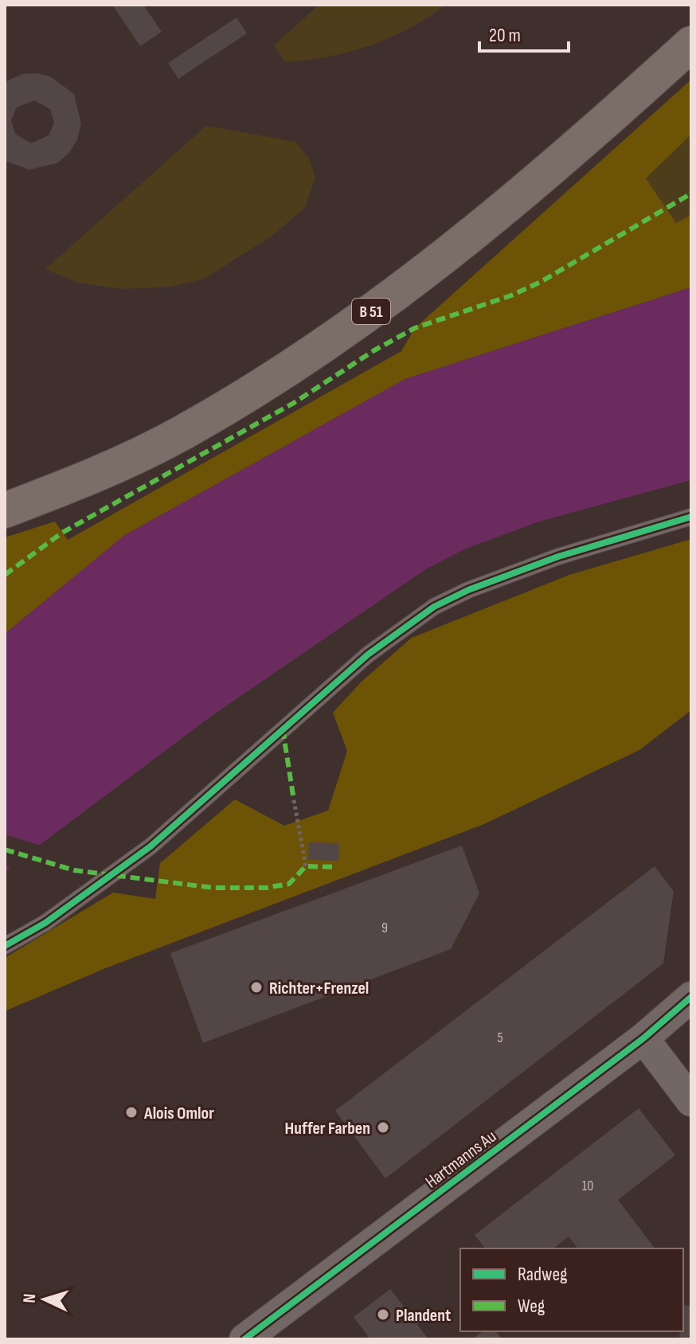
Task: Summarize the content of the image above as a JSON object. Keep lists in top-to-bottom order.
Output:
{
  "streets": {
    "main road": ["B 51"],
    "street": ["Hartmanns Au"]
  },
  "places": [
    "Richter+Frenzel",
    "Alois Omlor",
    "Huffer Farben",
    "Plandent"
  ],
  "house_numbers": ["9", "5", "10"],
  "legend": ["Radweg", "Weg"],
  "scale_bar": "20 m",
  "north": "left"
}
